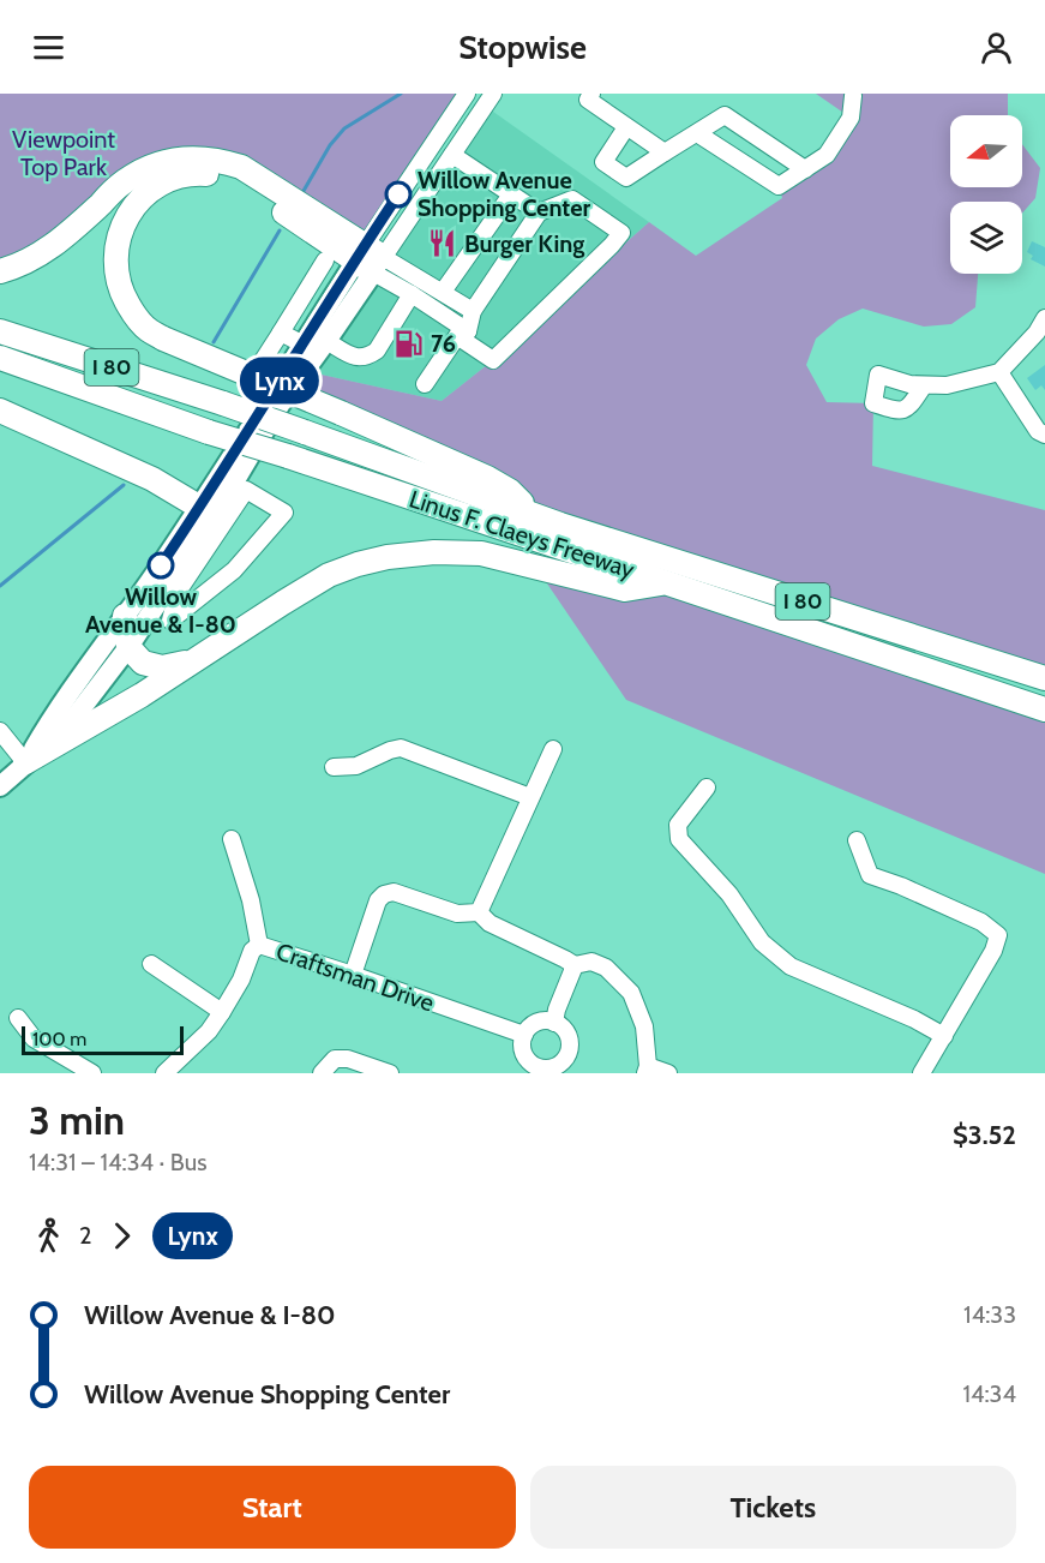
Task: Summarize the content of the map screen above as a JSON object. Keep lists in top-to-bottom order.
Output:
{
  "streets": {
    "highway": ["I 80", "Linus F. Claeys Freeway"],
    "street": ["Craftsman Drive"]
  },
  "parks": ["Viewpoint Top Park"],
  "places": {
    "other": ["Willow Avenue Shopping Center", "Willow Avenue & I-80"],
    "restaurant": ["Burger King"],
    "fuel station": ["76"]
  },
  "lines": ["bus line Lynx"],
  "scale_bar": "100 m",
  "north": "left",
  "page": {
    "header": "Stopwise",
    "on_map": "Lynx",
    "scale": "100 m",
    "heading": ["3 min", "14:31 – 14:34 · Bus", "$3.52"],
    "legs": ["2", "Lynx"],
    "list": [
      {
        "name": "Willow Avenue & I-80",
        "value": "14:33"
      },
      {
        "name": "Willow Avenue Shopping Center",
        "value": "14:34"
      }
    ],
    "buttons": ["Start", "Tickets"]
  }
}
